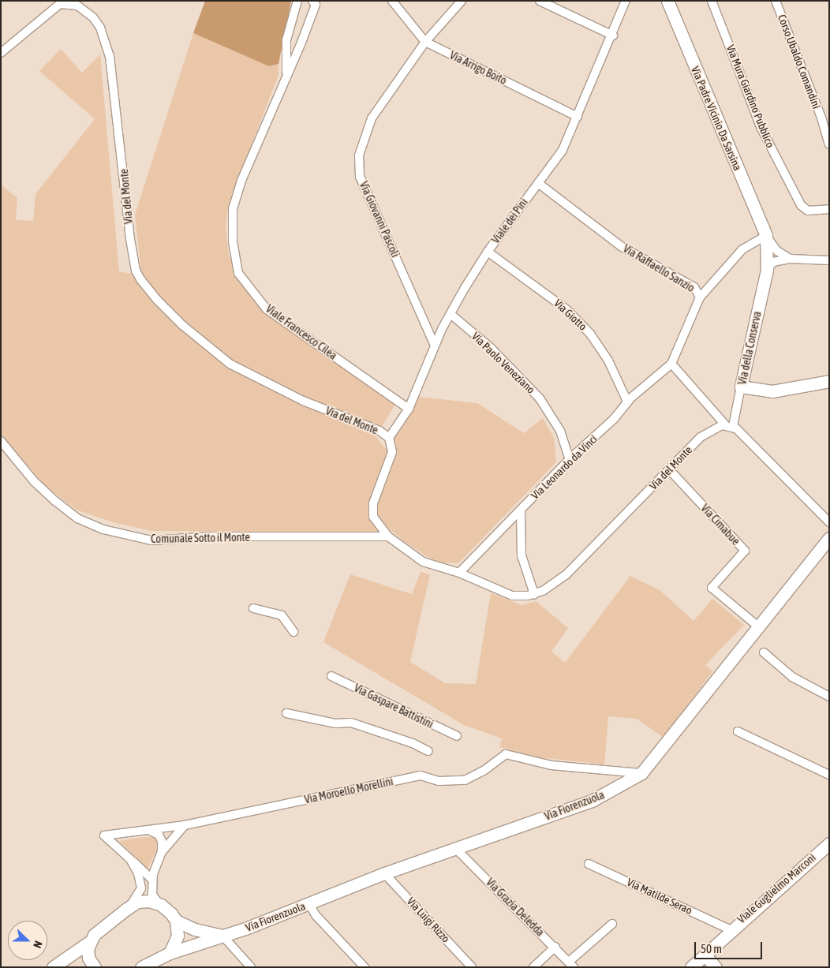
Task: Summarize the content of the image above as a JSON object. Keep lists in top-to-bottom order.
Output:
{
  "streets": {
    "street": [
      "Corso Ubaldo Comandini",
      "Via Arrigo Boito",
      "Via Mura Giardino Pubblico",
      "Via Padre Vicinio Da Sarsina",
      "Via del Monte",
      "Via Giovanni Pascoli",
      "Viale dei Pini",
      "Via Raffaello Sanzio",
      "Via Giotto",
      "Viale Francesco Cilea",
      "Via della Conserva",
      "Via Paolo Veneziano",
      "Via Leonardo da Vinci",
      "Via Cimabue",
      "Comunale Sotto il Monte",
      "Via Gaspare Battistini",
      "Via Moroello Morellini",
      "Via Fiorenzuola",
      "Viale Guglielmo Marconi",
      "Via Matilde Serao",
      "Via Grazia Deledda",
      "Via Luigi Rizzo"
    ]
  },
  "crossings": [
    ["Via Arrigo Boito", "Via Giovanni Pascoli"],
    ["Via Arrigo Boito", "Viale dei Pini"],
    ["Via Padre Vicinio Da Sarsina", "Via della Conserva"],
    ["Via del Monte", "Viale dei Pini"],
    ["Via del Monte", "Via della Conserva"],
    ["Via del Monte", "Via Leonardo da Vinci"],
    ["Via del Monte", "Via Cimabue"],
    ["Via del Monte", "Comunale Sotto il Monte"],
    ["Via Giovanni Pascoli", "Viale dei Pini"],
    ["Viale dei Pini", "Via Raffaello Sanzio"],
    ["Viale dei Pini", "Via Giotto"],
    ["Viale dei Pini", "Viale Francesco Cilea"],
    ["Viale dei Pini", "Via Paolo Veneziano"],
    ["Via Raffaello Sanzio", "Via Leonardo da Vinci"],
    ["Via Giotto", "Via Leonardo da Vinci"],
    ["Via Paolo Veneziano", "Via Leonardo da Vinci"],
    ["Via Cimabue", "Via Fiorenzuola"],
    ["Via Moroello Morellini", "Via Fiorenzuola"],
    ["Via Fiorenzuola", "Via Grazia Deledda"],
    ["Via Fiorenzuola", "Via Luigi Rizzo"],
    ["Viale Guglielmo Marconi", "Via Matilde Serao"]
  ],
  "scale_bar": "50 m",
  "north": "right"
}
